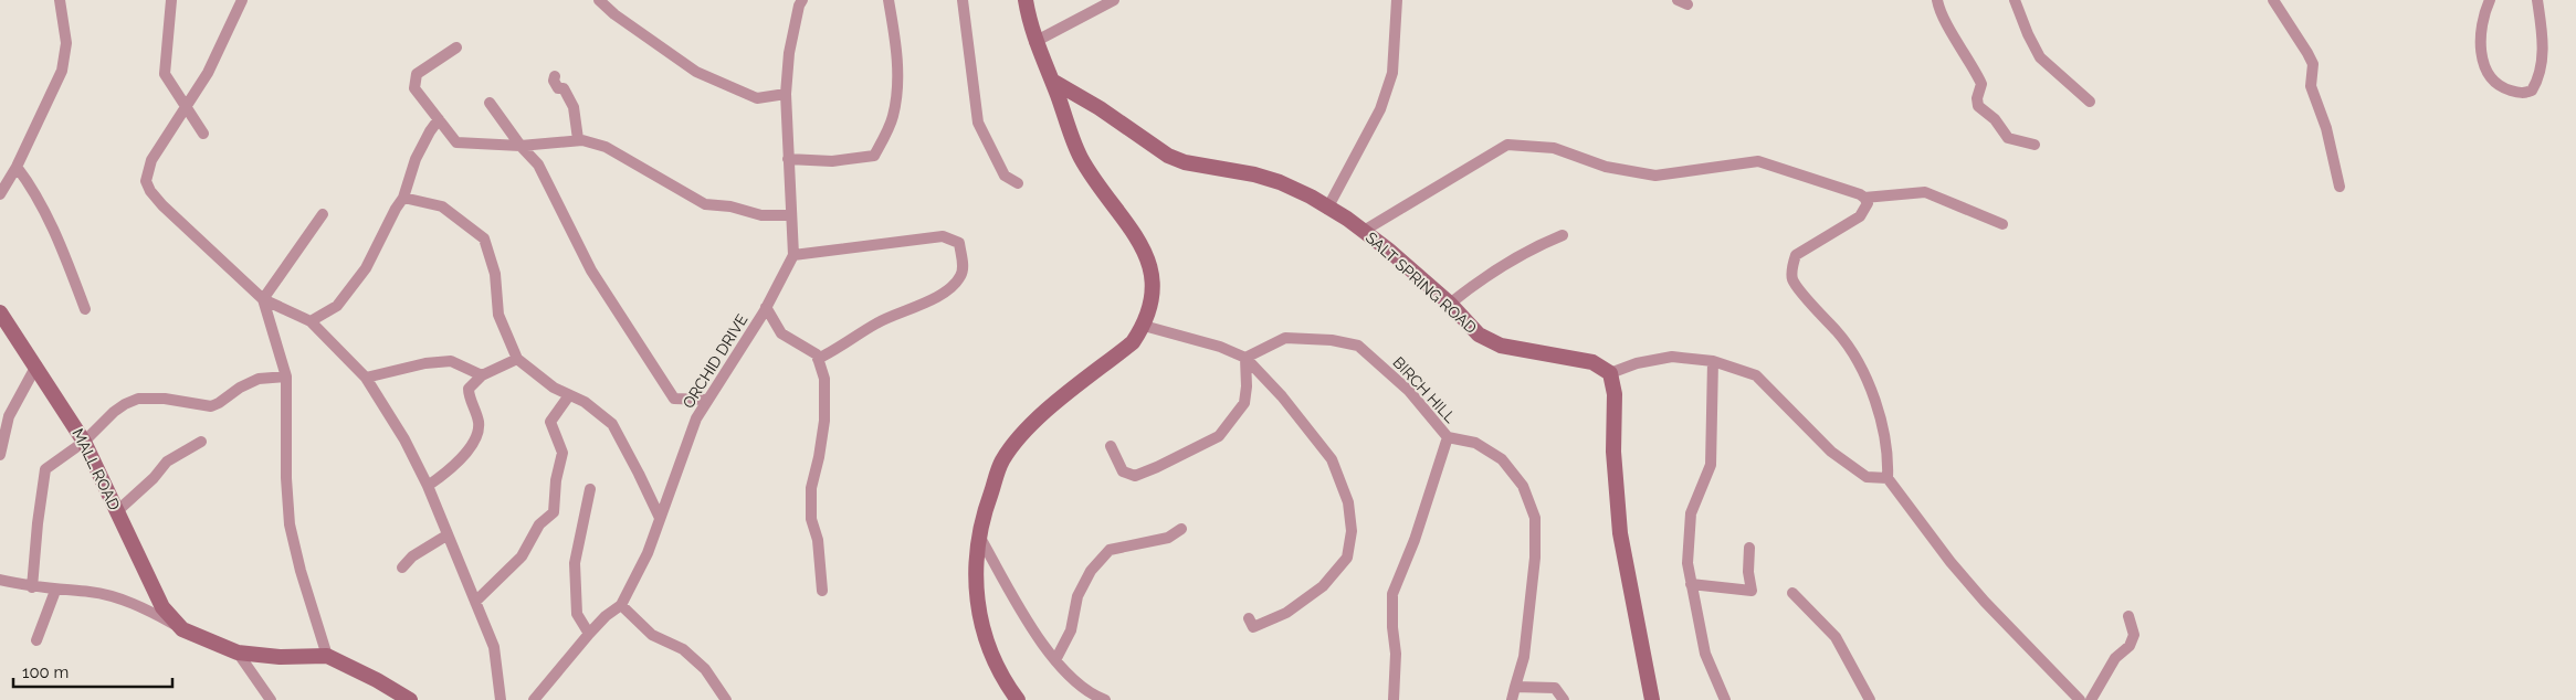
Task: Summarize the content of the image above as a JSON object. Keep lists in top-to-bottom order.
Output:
{
  "streets": {
    "street": [
      "SALT SPRING ROAD",
      "ORCHID DRIVE",
      "BIRCH HILL",
      "MALL ROAD"
    ]
  },
  "scale_bar": "100 m"
}
